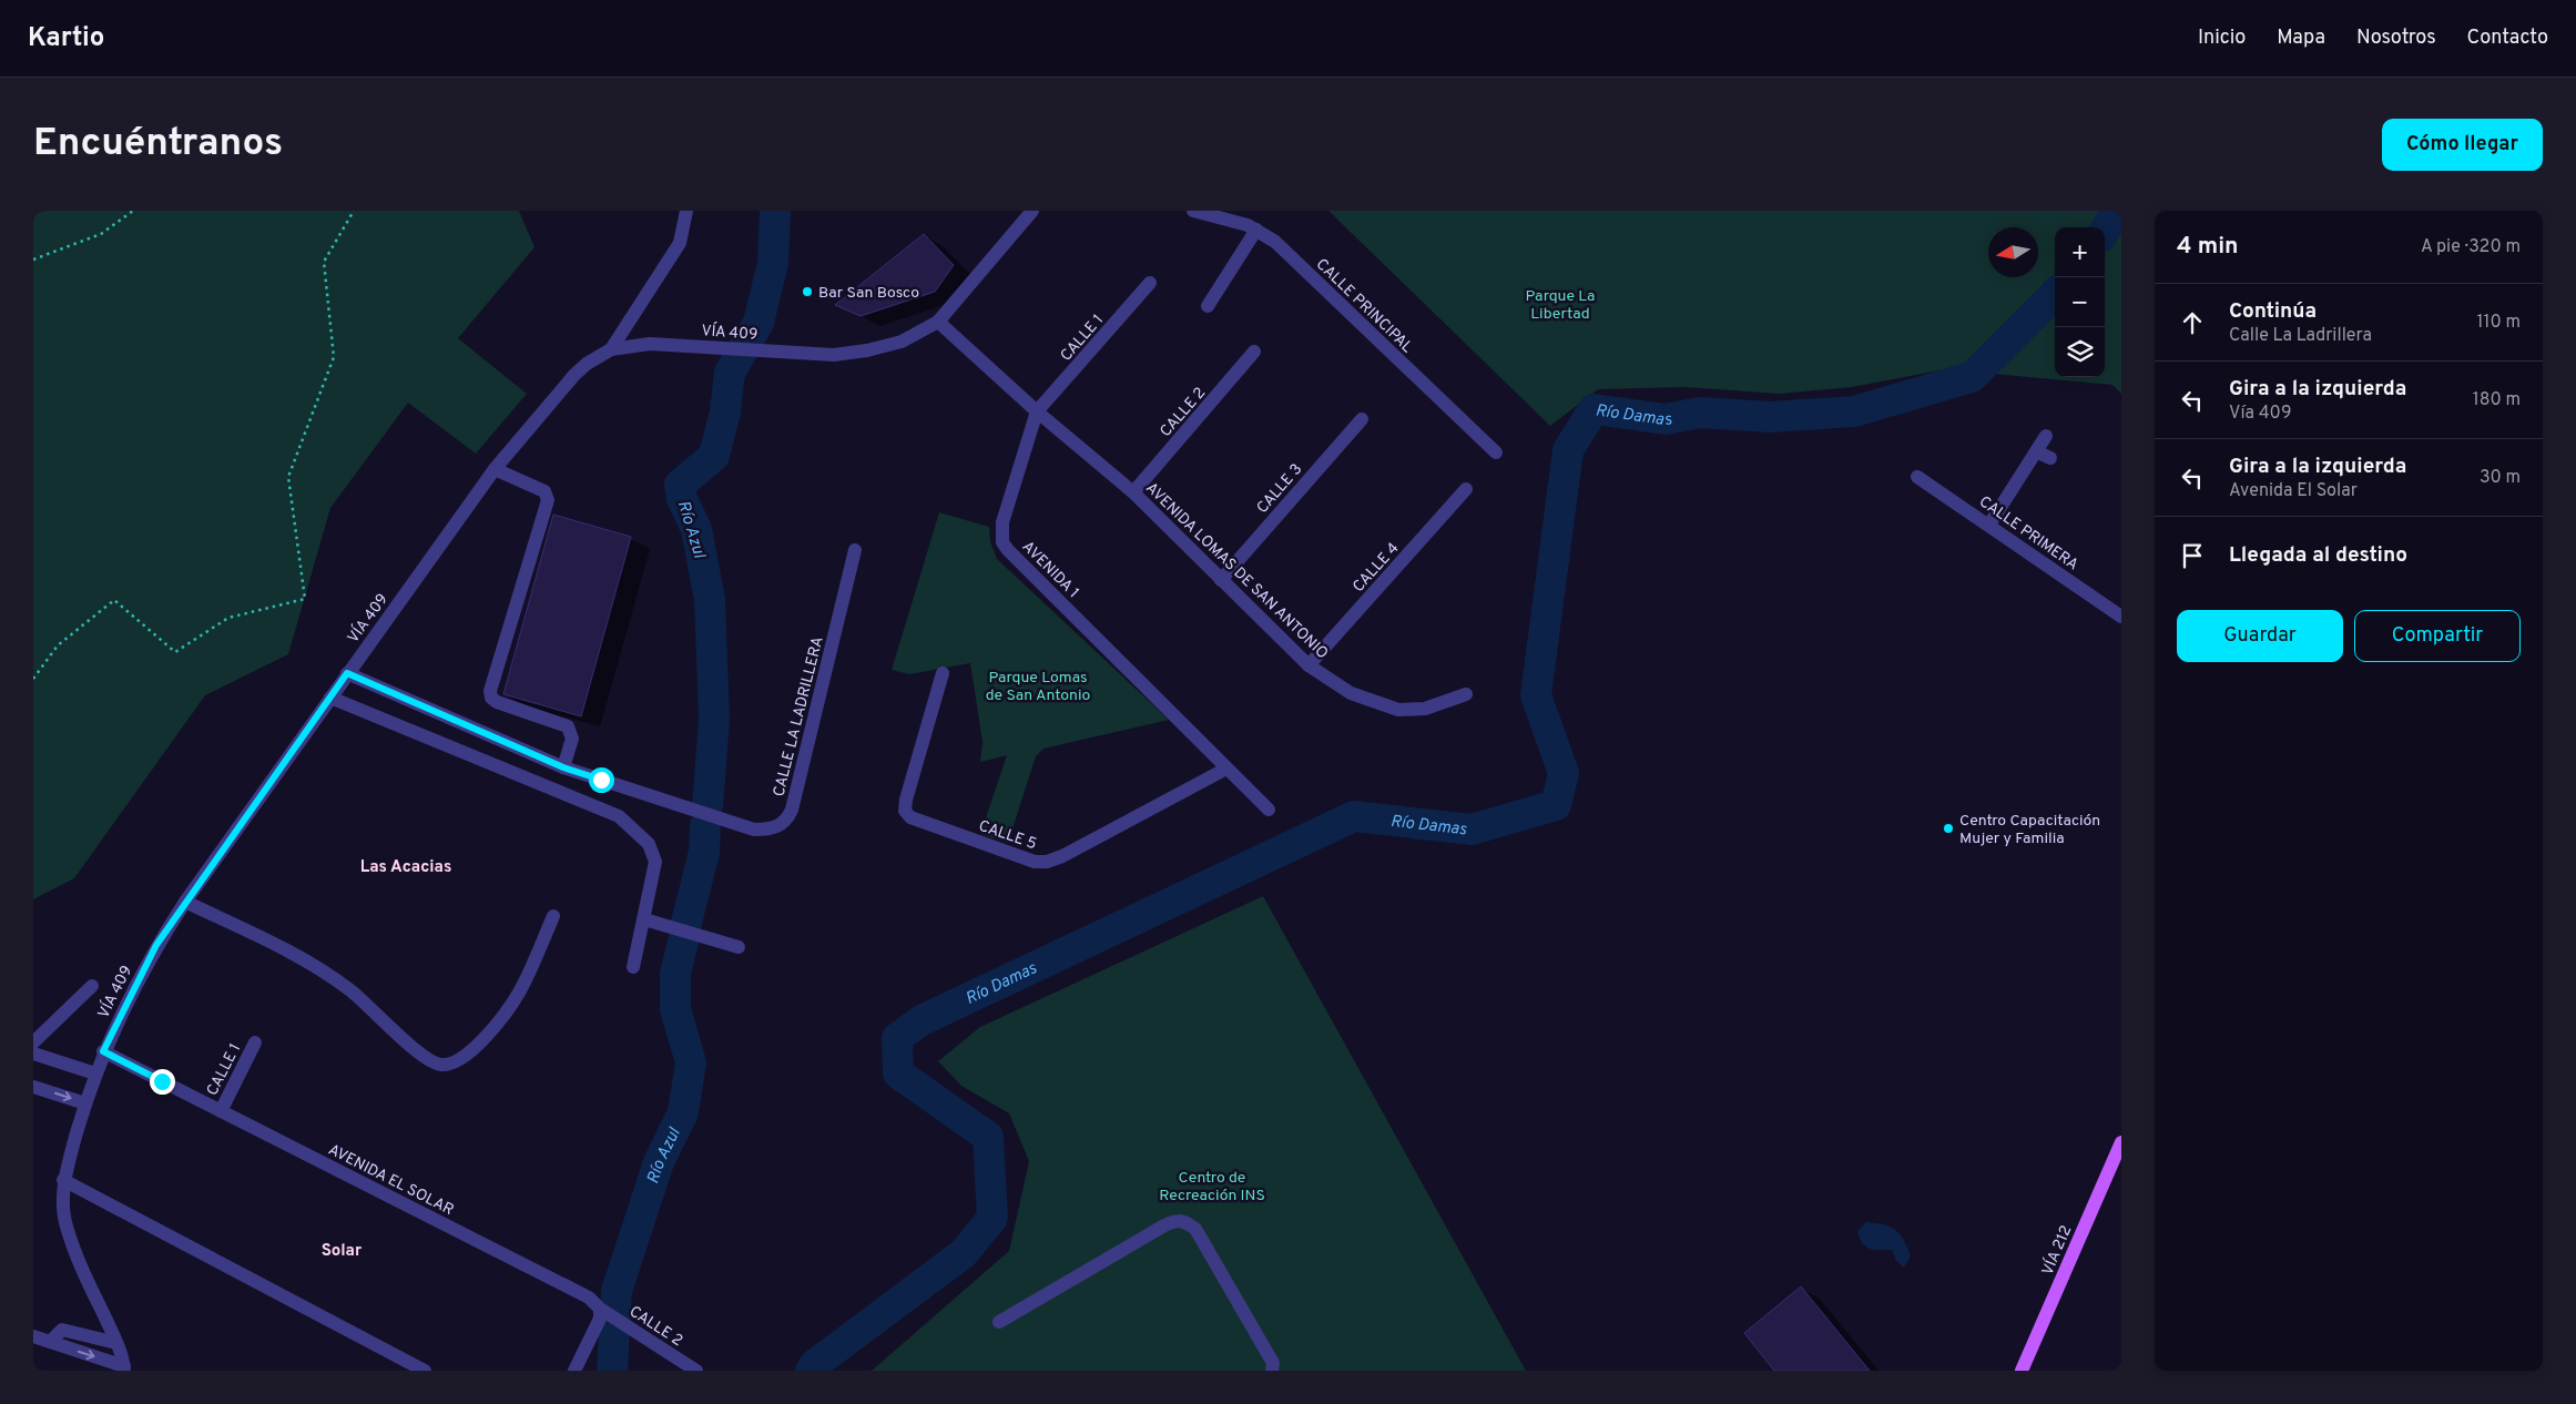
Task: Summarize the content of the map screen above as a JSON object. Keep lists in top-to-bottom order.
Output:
{
  "streets": {
    "main road": ["VÍA 212"],
    "street": [
      "CALLE PRINCIPAL",
      "VÍA 409",
      "CALLE 1",
      "CALLE 2",
      "CALLE 3",
      "CALLE PRIMERA",
      "CALLE 4",
      "AVENIDA 1",
      "AVENIDA LOMAS DE SAN ANTONIO",
      "CALLE LA LADRILLERA",
      "CALLE 5",
      "AVENIDA EL SOLAR"
    ]
  },
  "crossings": [
    ["VÍA 409", "CALLE LA LADRILLERA"],
    ["VÍA 409", "AVENIDA EL SOLAR"],
    ["CALLE 1", "AVENIDA 1"],
    ["CALLE 1", "AVENIDA LOMAS DE SAN ANTONIO"],
    ["CALLE 1", "AVENIDA EL SOLAR"],
    ["CALLE 2", "AVENIDA LOMAS DE SAN ANTONIO"],
    ["CALLE 2", "AVENIDA EL SOLAR"],
    ["CALLE 3", "AVENIDA LOMAS DE SAN ANTONIO"],
    ["CALLE 4", "AVENIDA LOMAS DE SAN ANTONIO"],
    ["AVENIDA 1", "AVENIDA LOMAS DE SAN ANTONIO"],
    ["AVENIDA 1", "CALLE 5"]
  ],
  "districts": ["Las Acacias", "Solar"],
  "water": ["Río Damas", "Río Azul"],
  "parks": ["Parque La Libertad", "Parque Lomas de San Antonio", "Centro de Recreación INS"],
  "places": ["Bar San Bosco", "Centro Capacitación Mujer y Familia"],
  "north": "left",
  "page": {
    "header": "Kartio",
    "nav": [
      "Inicio",
      "Mapa",
      "Nosotros",
      "Contacto"
    ],
    "buttons": [
      "Cómo llegar",
      ["Guardar", "Compartir"]
    ],
    "title": "Encuéntranos",
    "heading": ["4 min", "A pie · 320 m"],
    "map_buttons": ["+", "−"],
    "list": [
      ["Continúa", "Calle La Ladrillera", "110 m"],
      ["Gira a la izquierda", "Vía 409", "180 m"],
      ["Gira a la izquierda", "Avenida El Solar", "30 m"],
      "Llegada al destino"
    ]
  }
}
